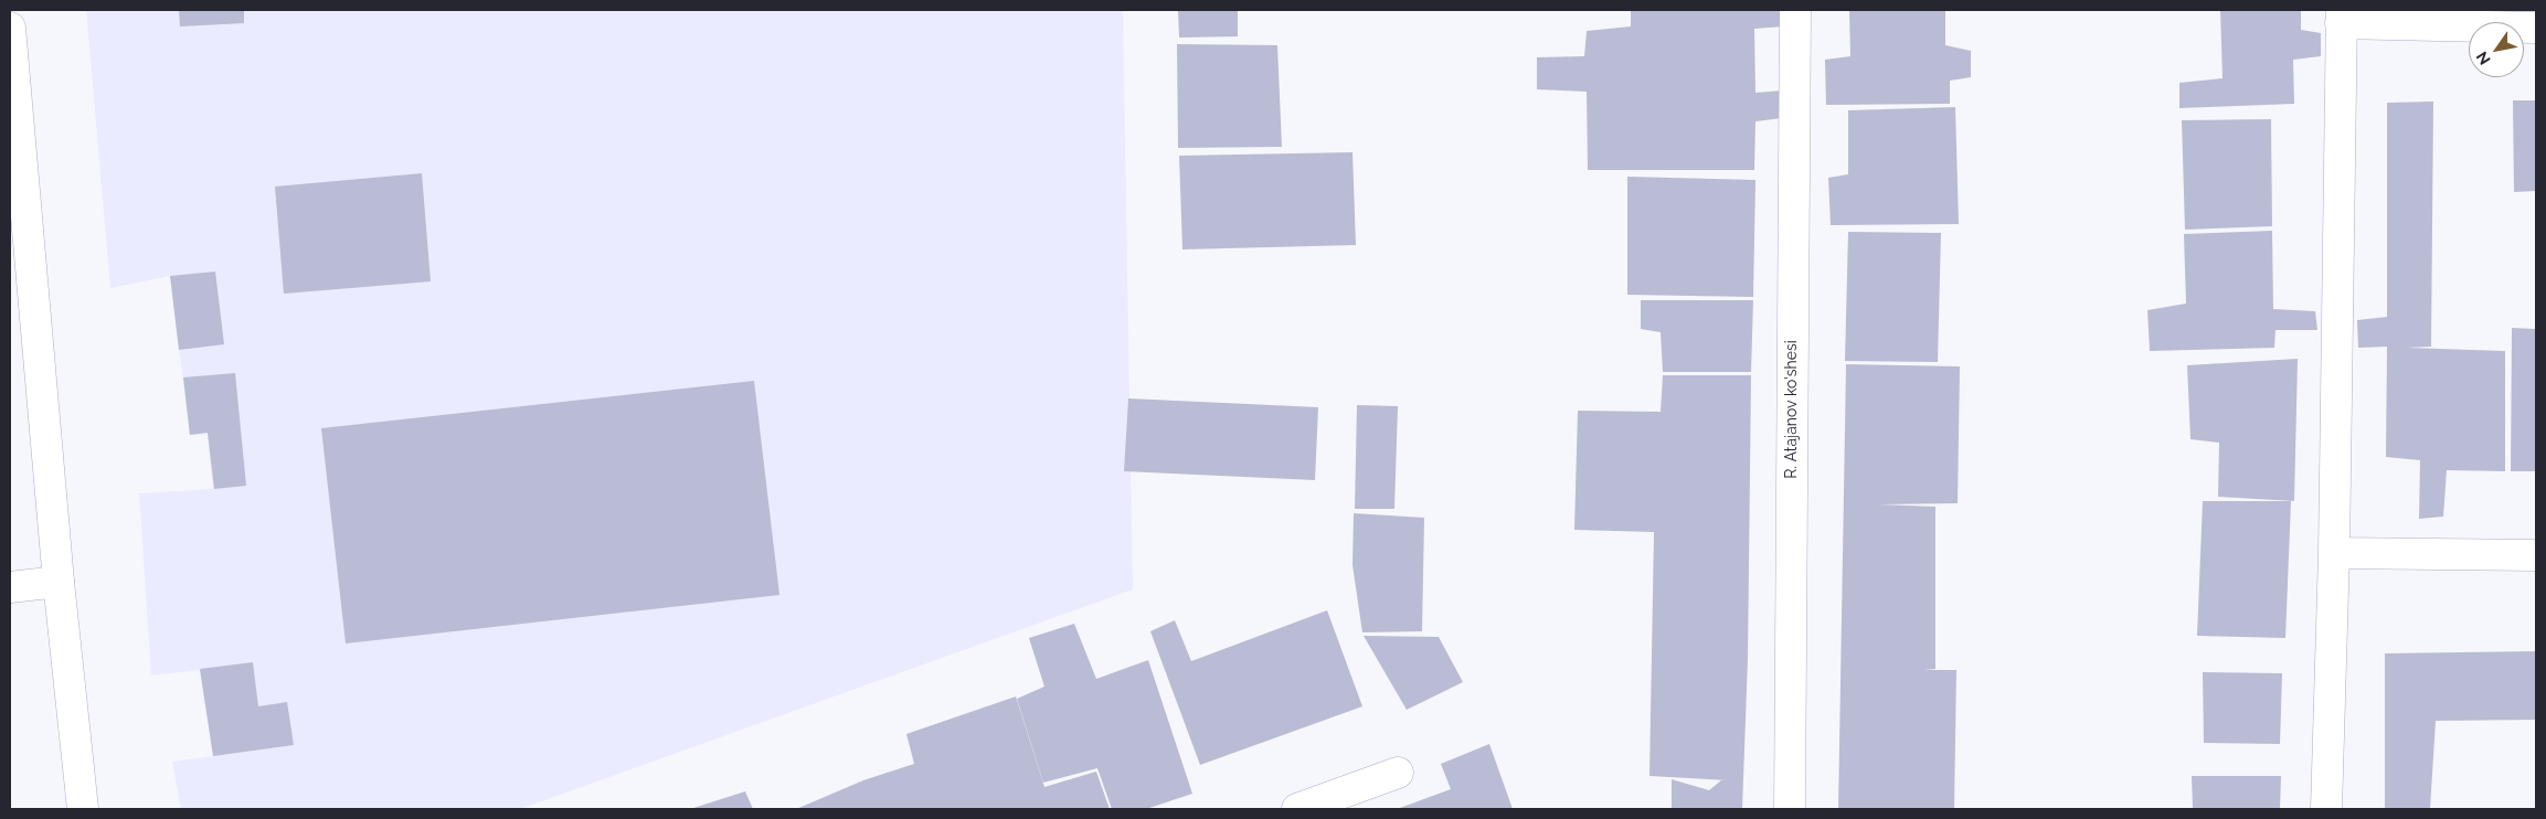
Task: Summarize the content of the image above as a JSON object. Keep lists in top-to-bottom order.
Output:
{
  "streets": {
    "street": ["R. Atajanov ko'shesi"]
  },
  "north": "bottom left"
}
